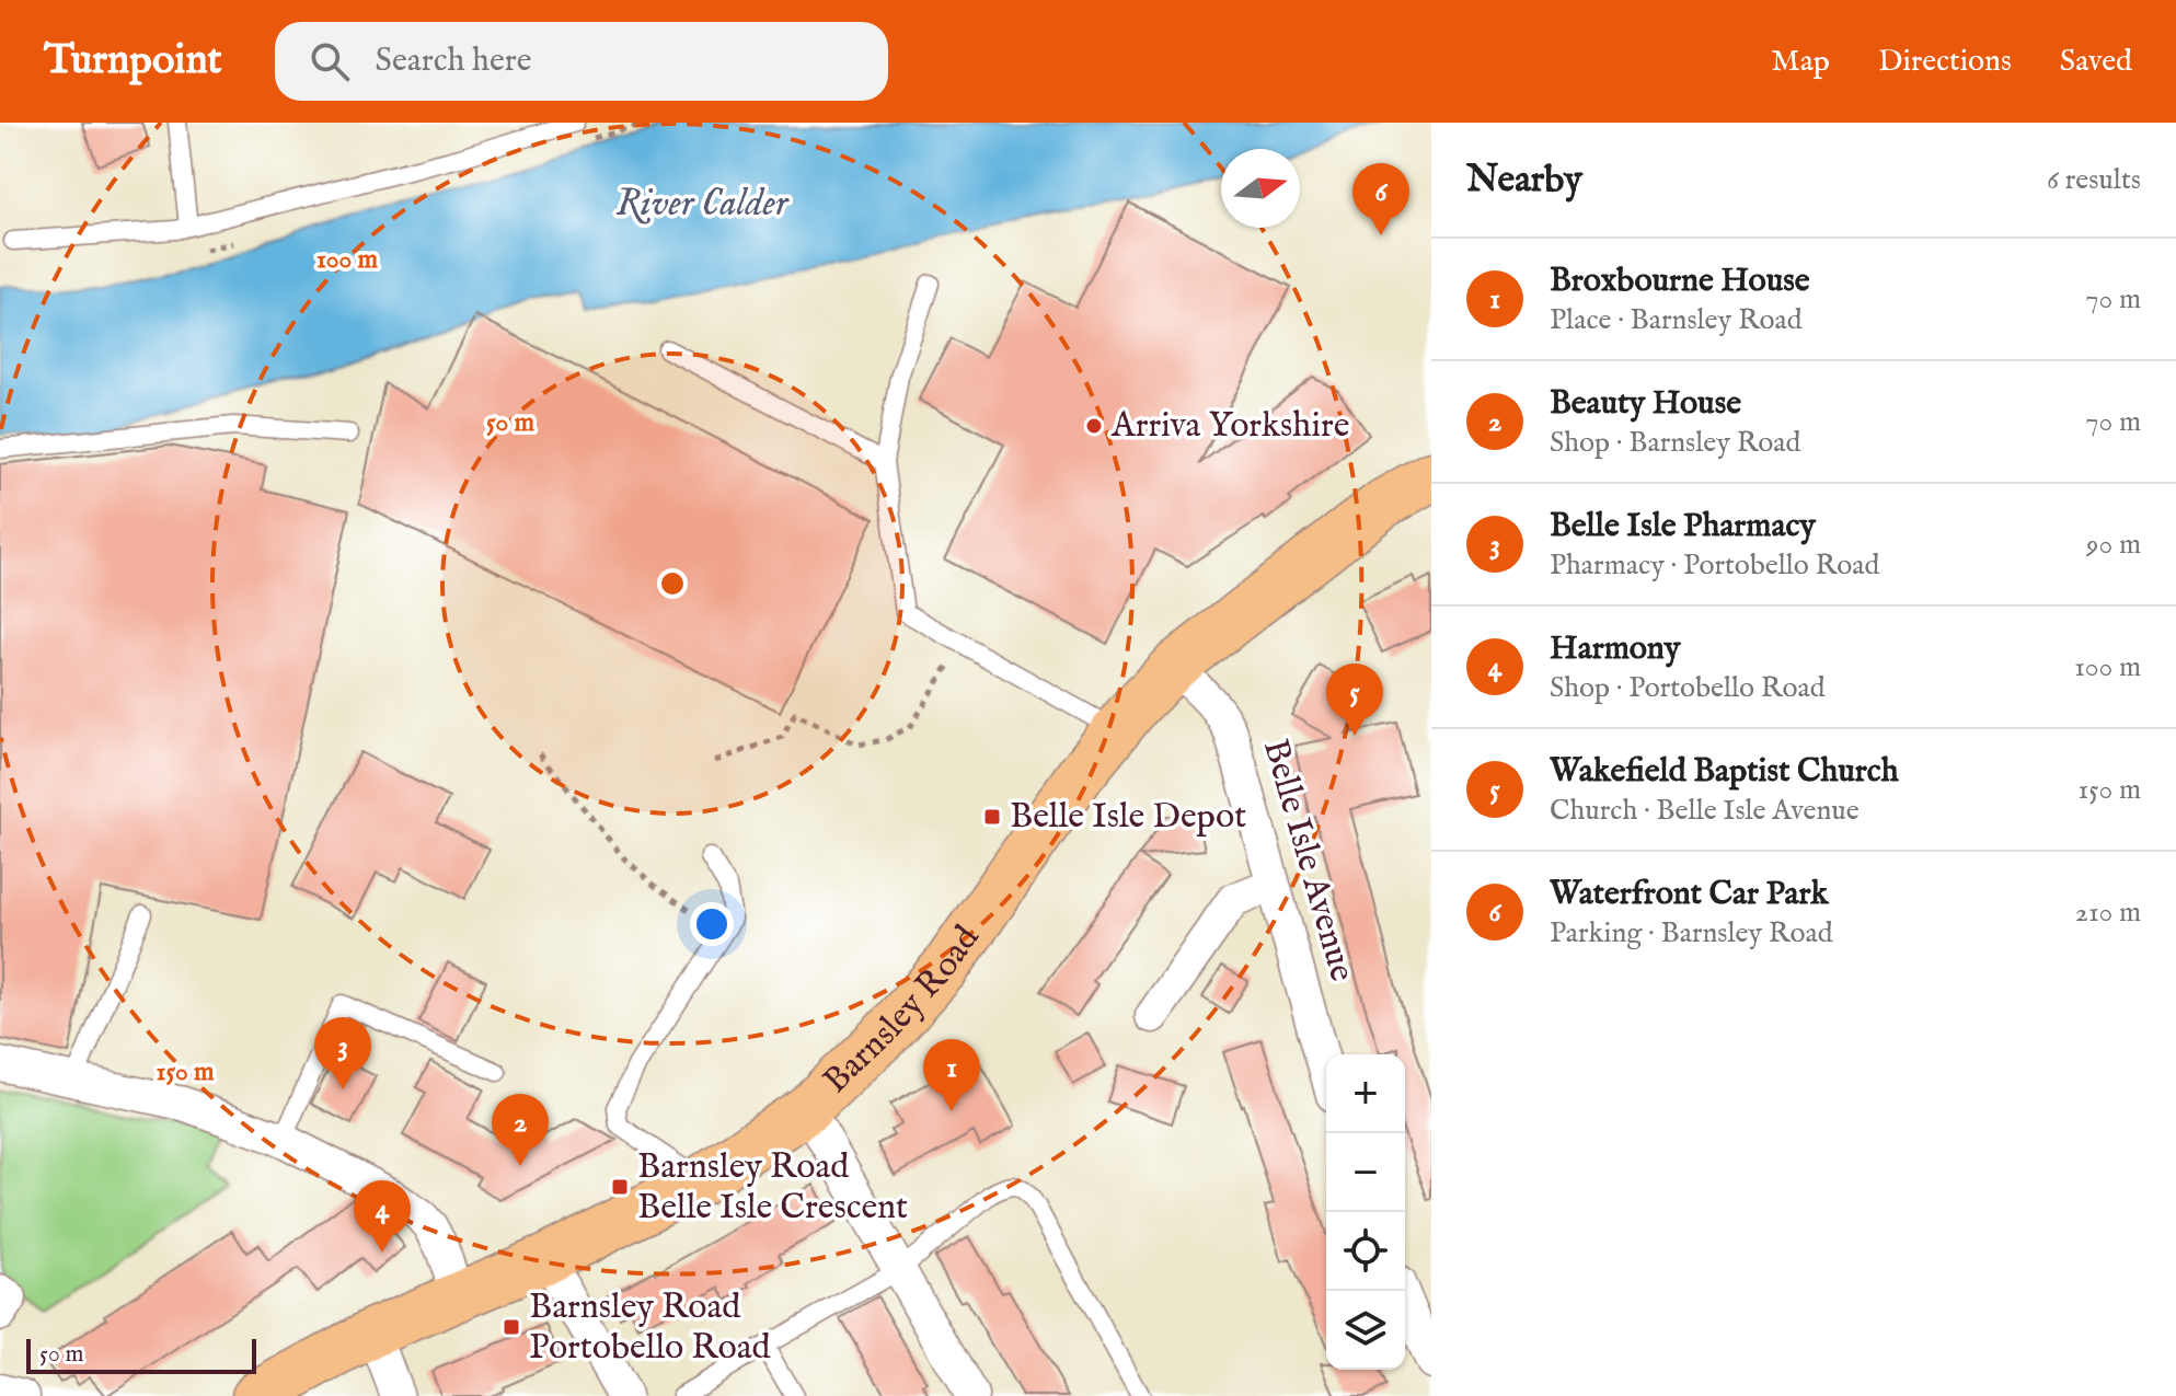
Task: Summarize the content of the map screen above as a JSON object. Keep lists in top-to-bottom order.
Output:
{
  "streets": {
    "main road": ["Barnsley Road"],
    "street": ["Belle Isle Avenue"]
  },
  "crossings": [
    ["Belle Isle Avenue", "Barnsley Road"]
  ],
  "water": ["River Calder"],
  "places": {
    "other": ["Arriva Yorkshire"],
    "transit": ["Belle Isle Depot", "Barnsley Road Belle Isle Crescent", "Barnsley Road Portobello Road"]
  },
  "scale_bar": "50 m",
  "north": "right",
  "page": {
    "header": "Turnpoint",
    "search": "Search here",
    "nav": ["Map", "Directions", "Saved"],
    "heading": ["Nearby", "6 results"],
    "pins": [
      "6",
      "5",
      "3",
      "1",
      "2",
      "4"
    ],
    "list": [
      {
        "mark": "1",
        "name": "Broxbourne House",
        "note": "Place · Barnsley Road",
        "value": "70 m"
      },
      {
        "mark": "2",
        "name": "Beauty House",
        "note": "Shop · Barnsley Road",
        "value": "70 m"
      },
      {
        "mark": "3",
        "name": "Belle Isle Pharmacy",
        "note": "Pharmacy · Portobello Road",
        "value": "90 m"
      },
      {
        "mark": "4",
        "name": "Harmony",
        "note": "Shop · Portobello Road",
        "value": "100 m"
      },
      {
        "mark": "5",
        "name": "Wakefield Baptist Church",
        "note": "Church · Belle Isle Avenue",
        "value": "150 m"
      },
      {
        "mark": "6",
        "name": "Waterfront Car Park",
        "note": "Parking · Barnsley Road",
        "value": "210 m"
      }
    ],
    "map_buttons": ["+", "−"],
    "scale": "50 m"
  },
  "rings": ["100 m", "50 m", "150 m"]
}
